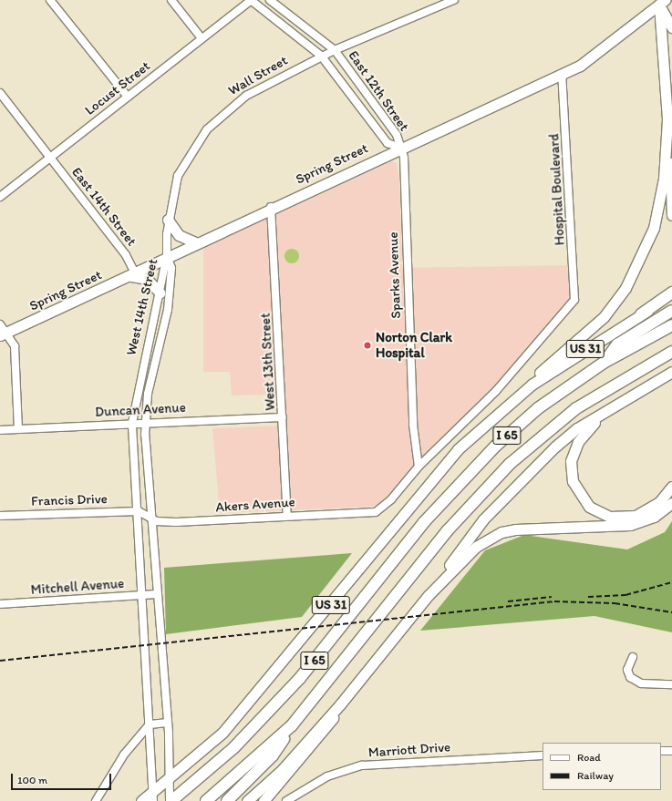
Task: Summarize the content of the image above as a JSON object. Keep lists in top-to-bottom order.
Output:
{
  "streets": {
    "highway": ["I 65"],
    "main road": ["Spring Street", "US 31"],
    "street": [
      "Wall Street",
      "Locust Street",
      "East 12th Street",
      "Hospital Boulevard",
      "East 14th Street",
      "Sparks Avenue",
      "West 14th Street",
      "West 13th Street",
      "Duncan Avenue",
      "Francis Drive",
      "Akers Avenue",
      "Mitchell Avenue",
      "Marriott Drive"
    ]
  },
  "crossings": [
    ["Wall Street", "East 12th Street"],
    ["Wall Street", "Spring Street"],
    ["Wall Street", "West 14th Street"],
    ["Locust Street", "East 12th Street"],
    ["Locust Street", "East 14th Street"],
    ["East 12th Street", "Spring Street"],
    ["East 12th Street", "Sparks Avenue"],
    ["Spring Street", "Hospital Boulevard"],
    ["Spring Street", "East 14th Street"],
    ["Spring Street", "Sparks Avenue"],
    ["Spring Street", "West 14th Street"],
    ["Spring Street", "West 13th Street"],
    ["Hospital Boulevard", "Sparks Avenue"],
    ["Hospital Boulevard", "Akers Avenue"],
    ["Sparks Avenue", "Akers Avenue"],
    ["West 14th Street", "US 31"],
    ["West 14th Street", "Duncan Avenue"],
    ["West 14th Street", "I 65"],
    ["West 14th Street", "Francis Drive"],
    ["West 14th Street", "Akers Avenue"],
    ["West 14th Street", "Mitchell Avenue"],
    ["West 13th Street", "Duncan Avenue"],
    ["West 13th Street", "Akers Avenue"],
    ["Francis Drive", "Akers Avenue"]
  ],
  "places": ["Norton Clark Hospital"],
  "legend": ["Road", "Railway"],
  "scale_bar": "100 m"
}
